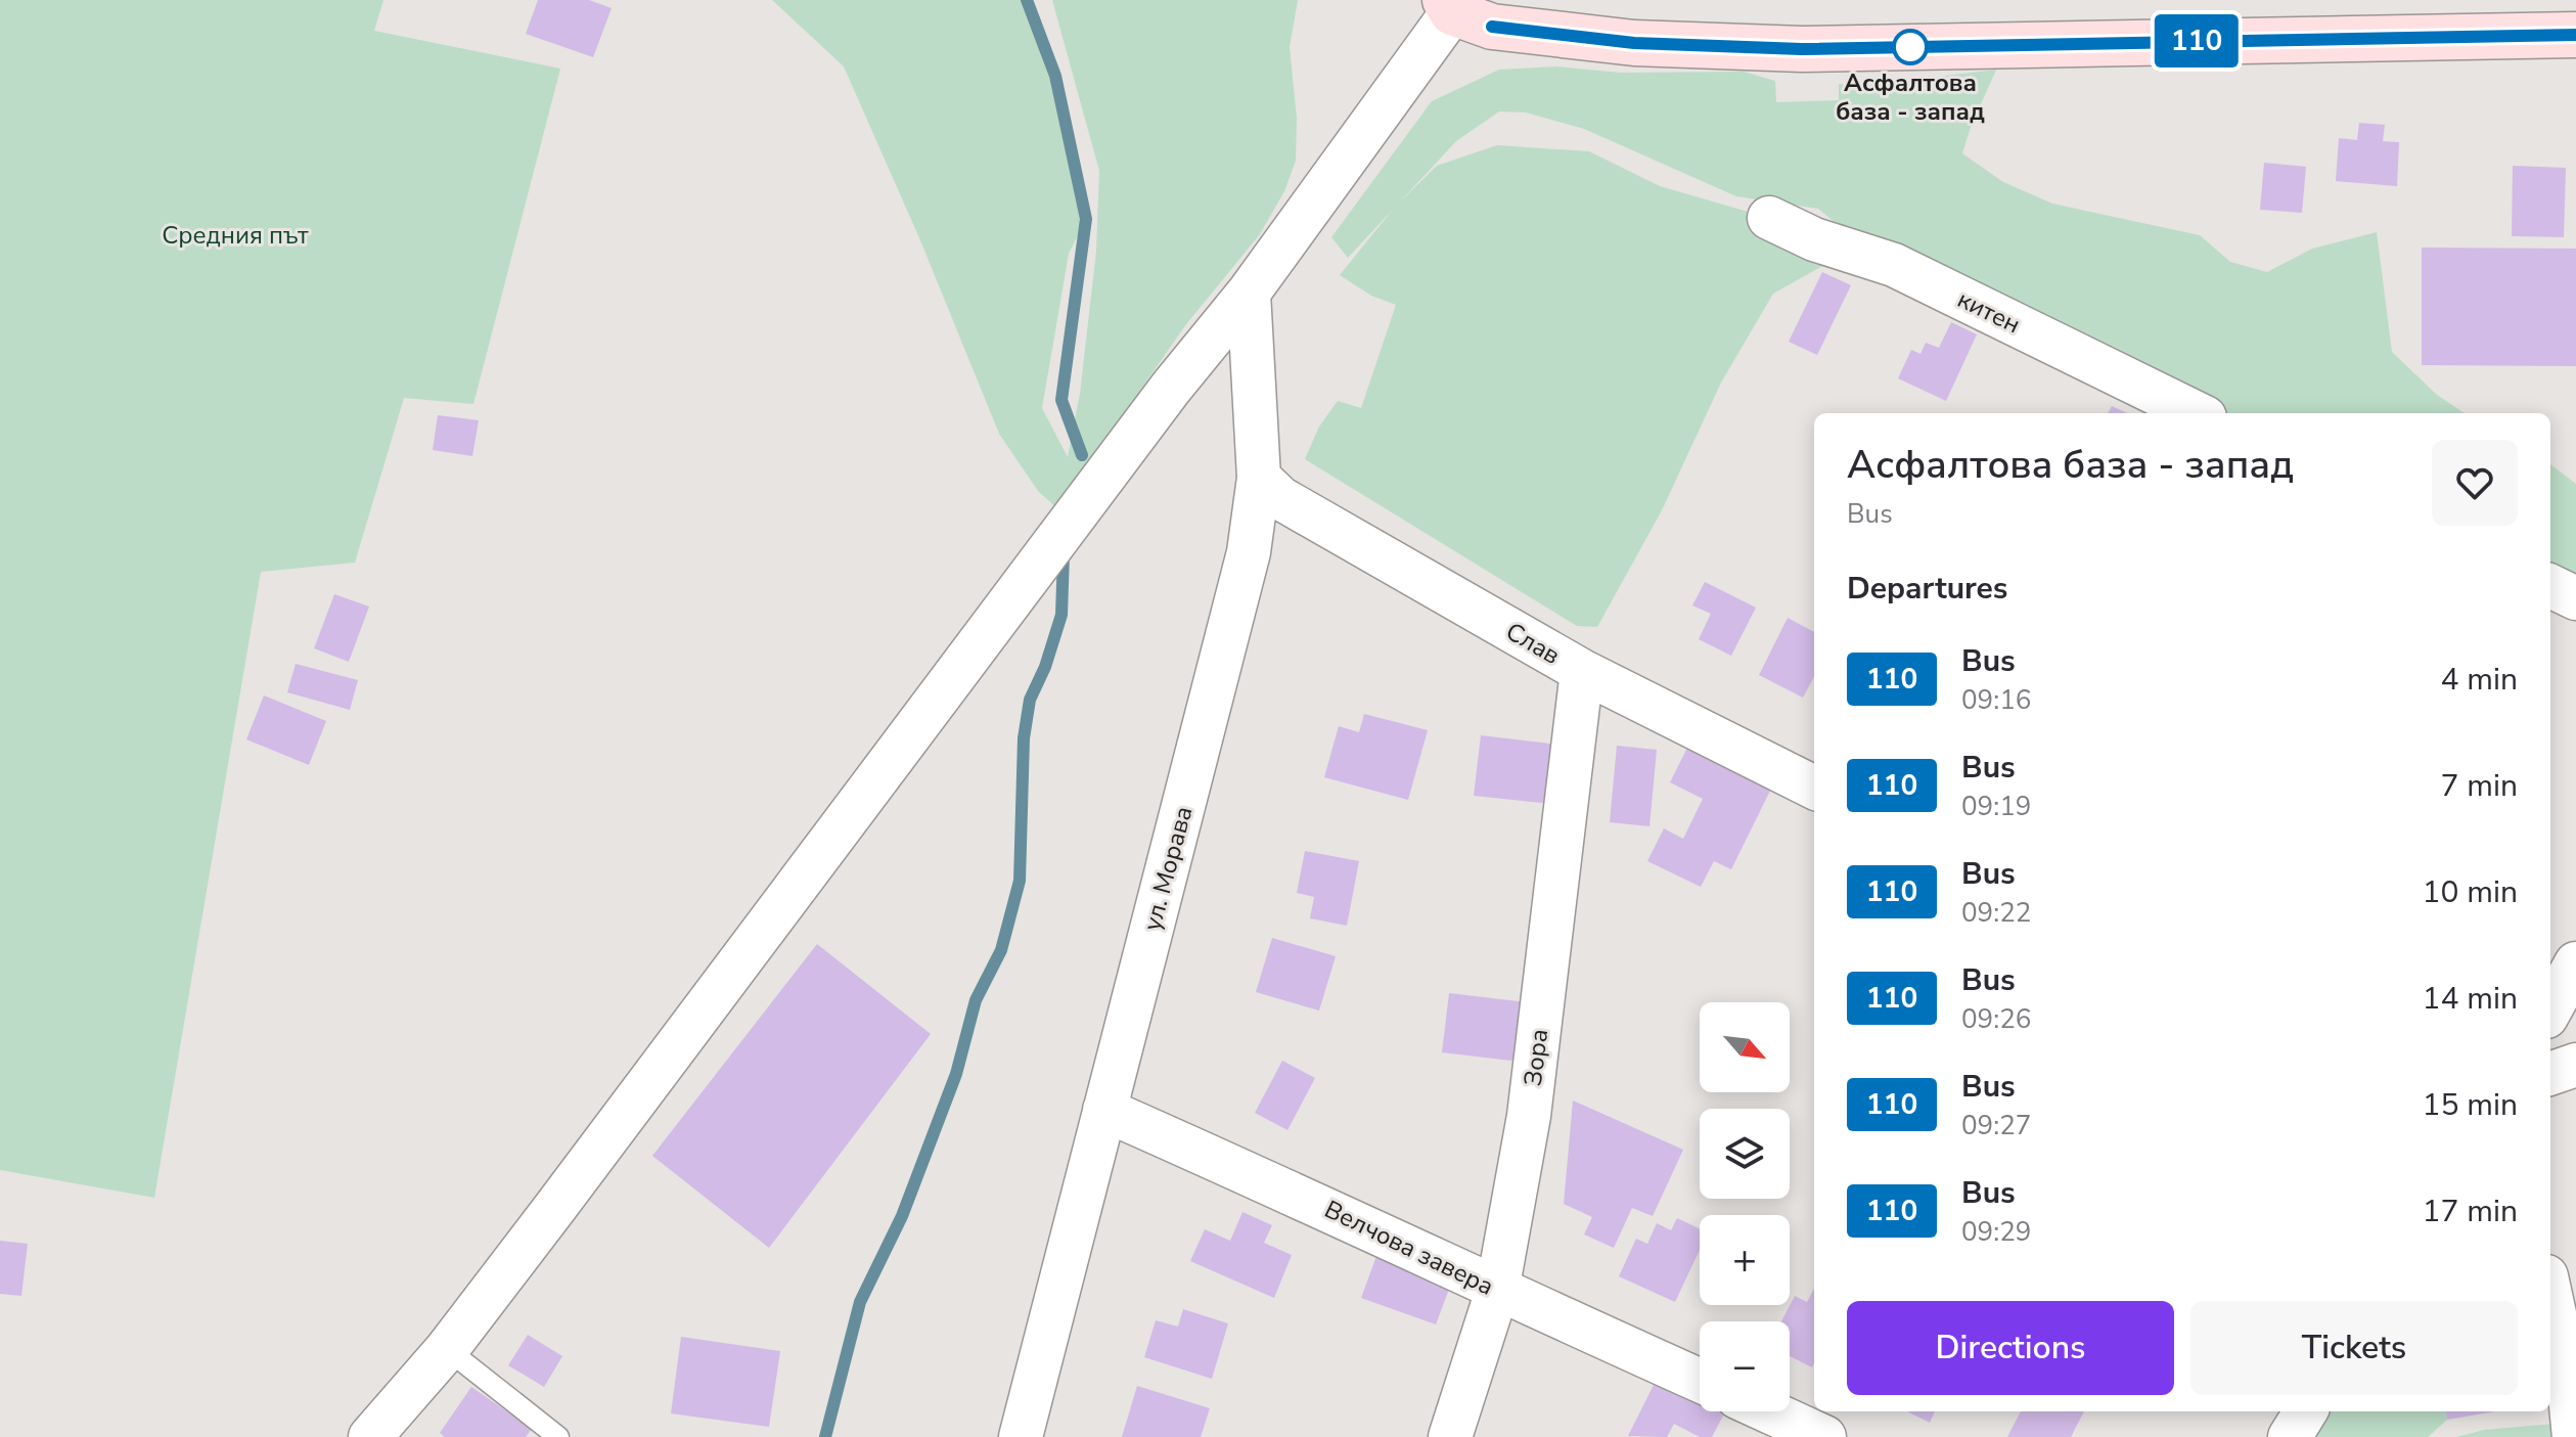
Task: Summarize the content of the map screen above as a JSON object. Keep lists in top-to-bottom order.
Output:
{
  "streets": {
    "street": [
      "китен",
      "Слав",
      "ул. Морава",
      "Зора",
      "Велчова завера"
    ]
  },
  "crossings": [
    ["Слав", "ул. Морава"],
    ["Слав", "Зора"],
    ["ул. Морава", "Велчова завера"],
    ["Зора", "Велчова завера"]
  ],
  "parks": ["Средния път"],
  "places": ["Асфалтова база - запад"],
  "lines": ["bus line 110"],
  "north": "bottom right",
  "page": {
    "on_map": "110",
    "heading": [
      ["Асфалтова база - запад", "Bus"],
      "Departures"
    ],
    "list": [
      {
        "mark": "110",
        "name": "Bus",
        "note": "09:16",
        "value": "4 min"
      },
      {
        "mark": "110",
        "name": "Bus",
        "note": "09:19",
        "value": "7 min"
      },
      {
        "mark": "110",
        "name": "Bus",
        "note": "09:22",
        "value": "10 min"
      },
      {
        "mark": "110",
        "name": "Bus",
        "note": "09:26",
        "value": "14 min"
      },
      {
        "mark": "110",
        "name": "Bus",
        "note": "09:27",
        "value": "15 min"
      },
      {
        "mark": "110",
        "name": "Bus",
        "note": "09:29",
        "value": "17 min"
      }
    ],
    "map_buttons": ["+", "−"],
    "buttons": ["Directions", "Tickets"]
  }
}
